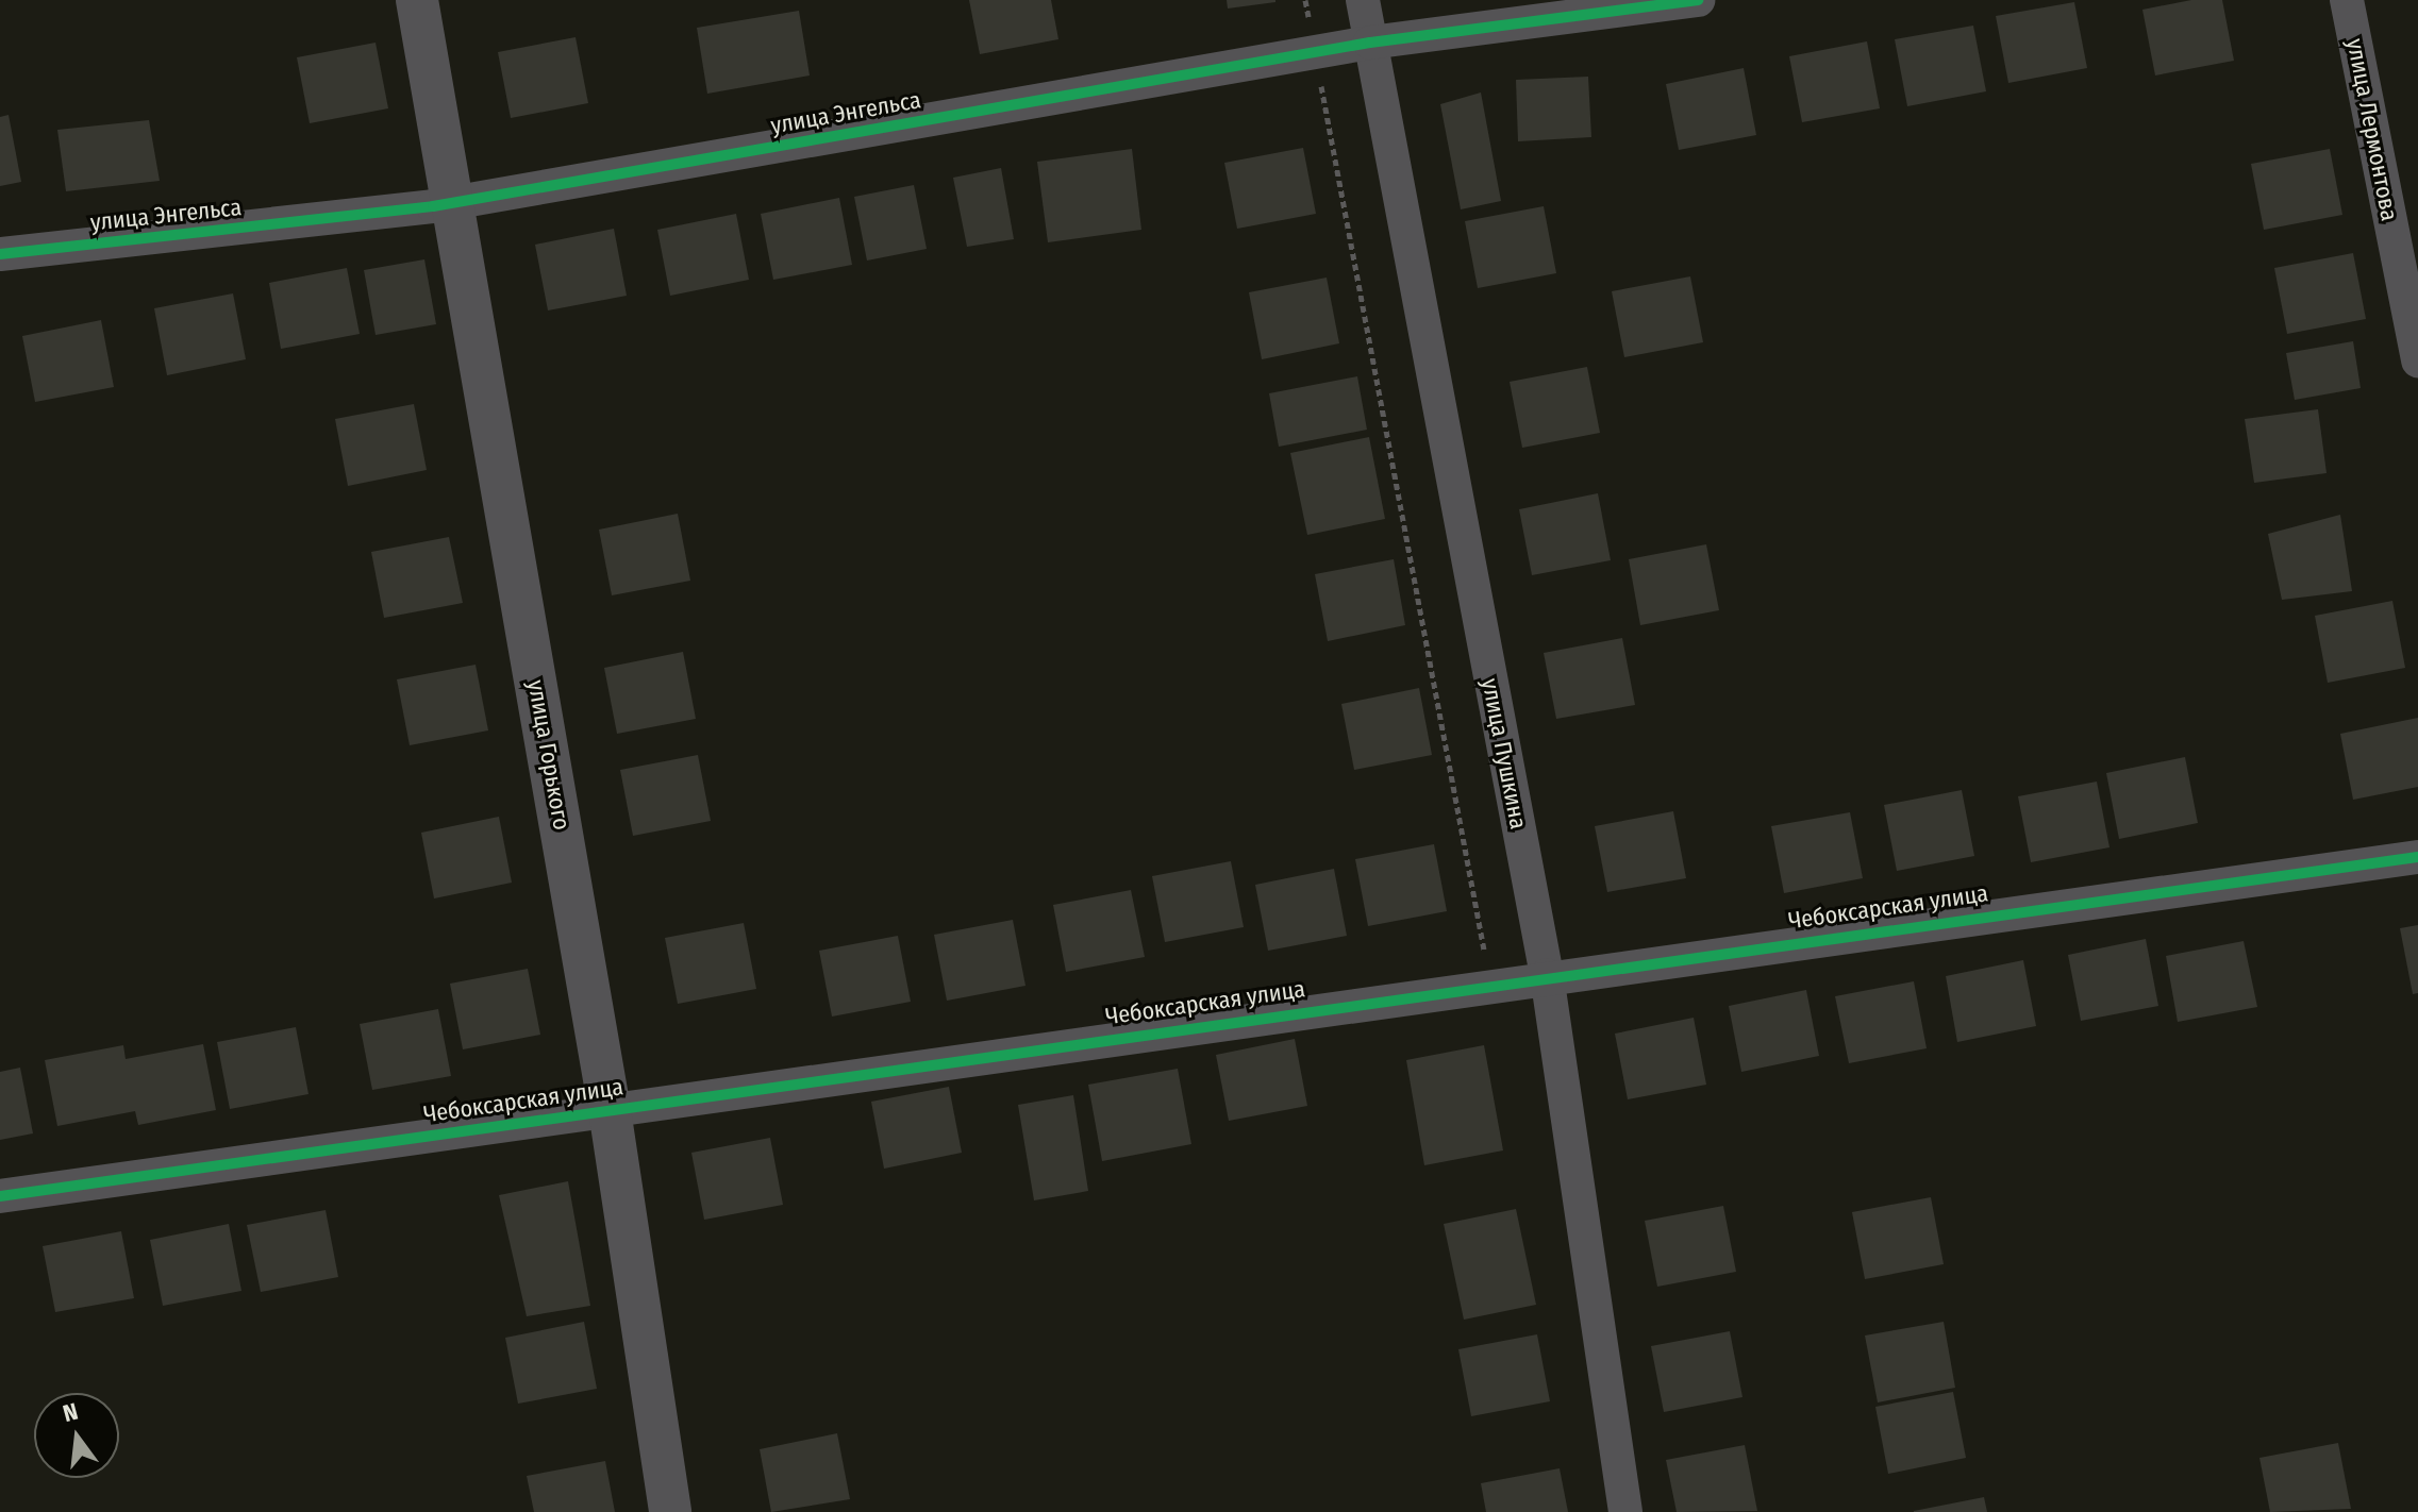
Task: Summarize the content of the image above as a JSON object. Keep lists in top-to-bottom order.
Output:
{
  "streets": {
    "street": [
      "улица Энгельса",
      "улица Лермонтова",
      "улица Пушкина",
      "улица Горького",
      "Чебоксарская улица"
    ]
  },
  "crossings": [
    ["улица Энгельса", "улица Пушкина"],
    ["улица Энгельса", "улица Горького"],
    ["улица Пушкина", "Чебоксарская улица"],
    ["улица Горького", "Чебоксарская улица"]
  ],
  "north": "top"
}
